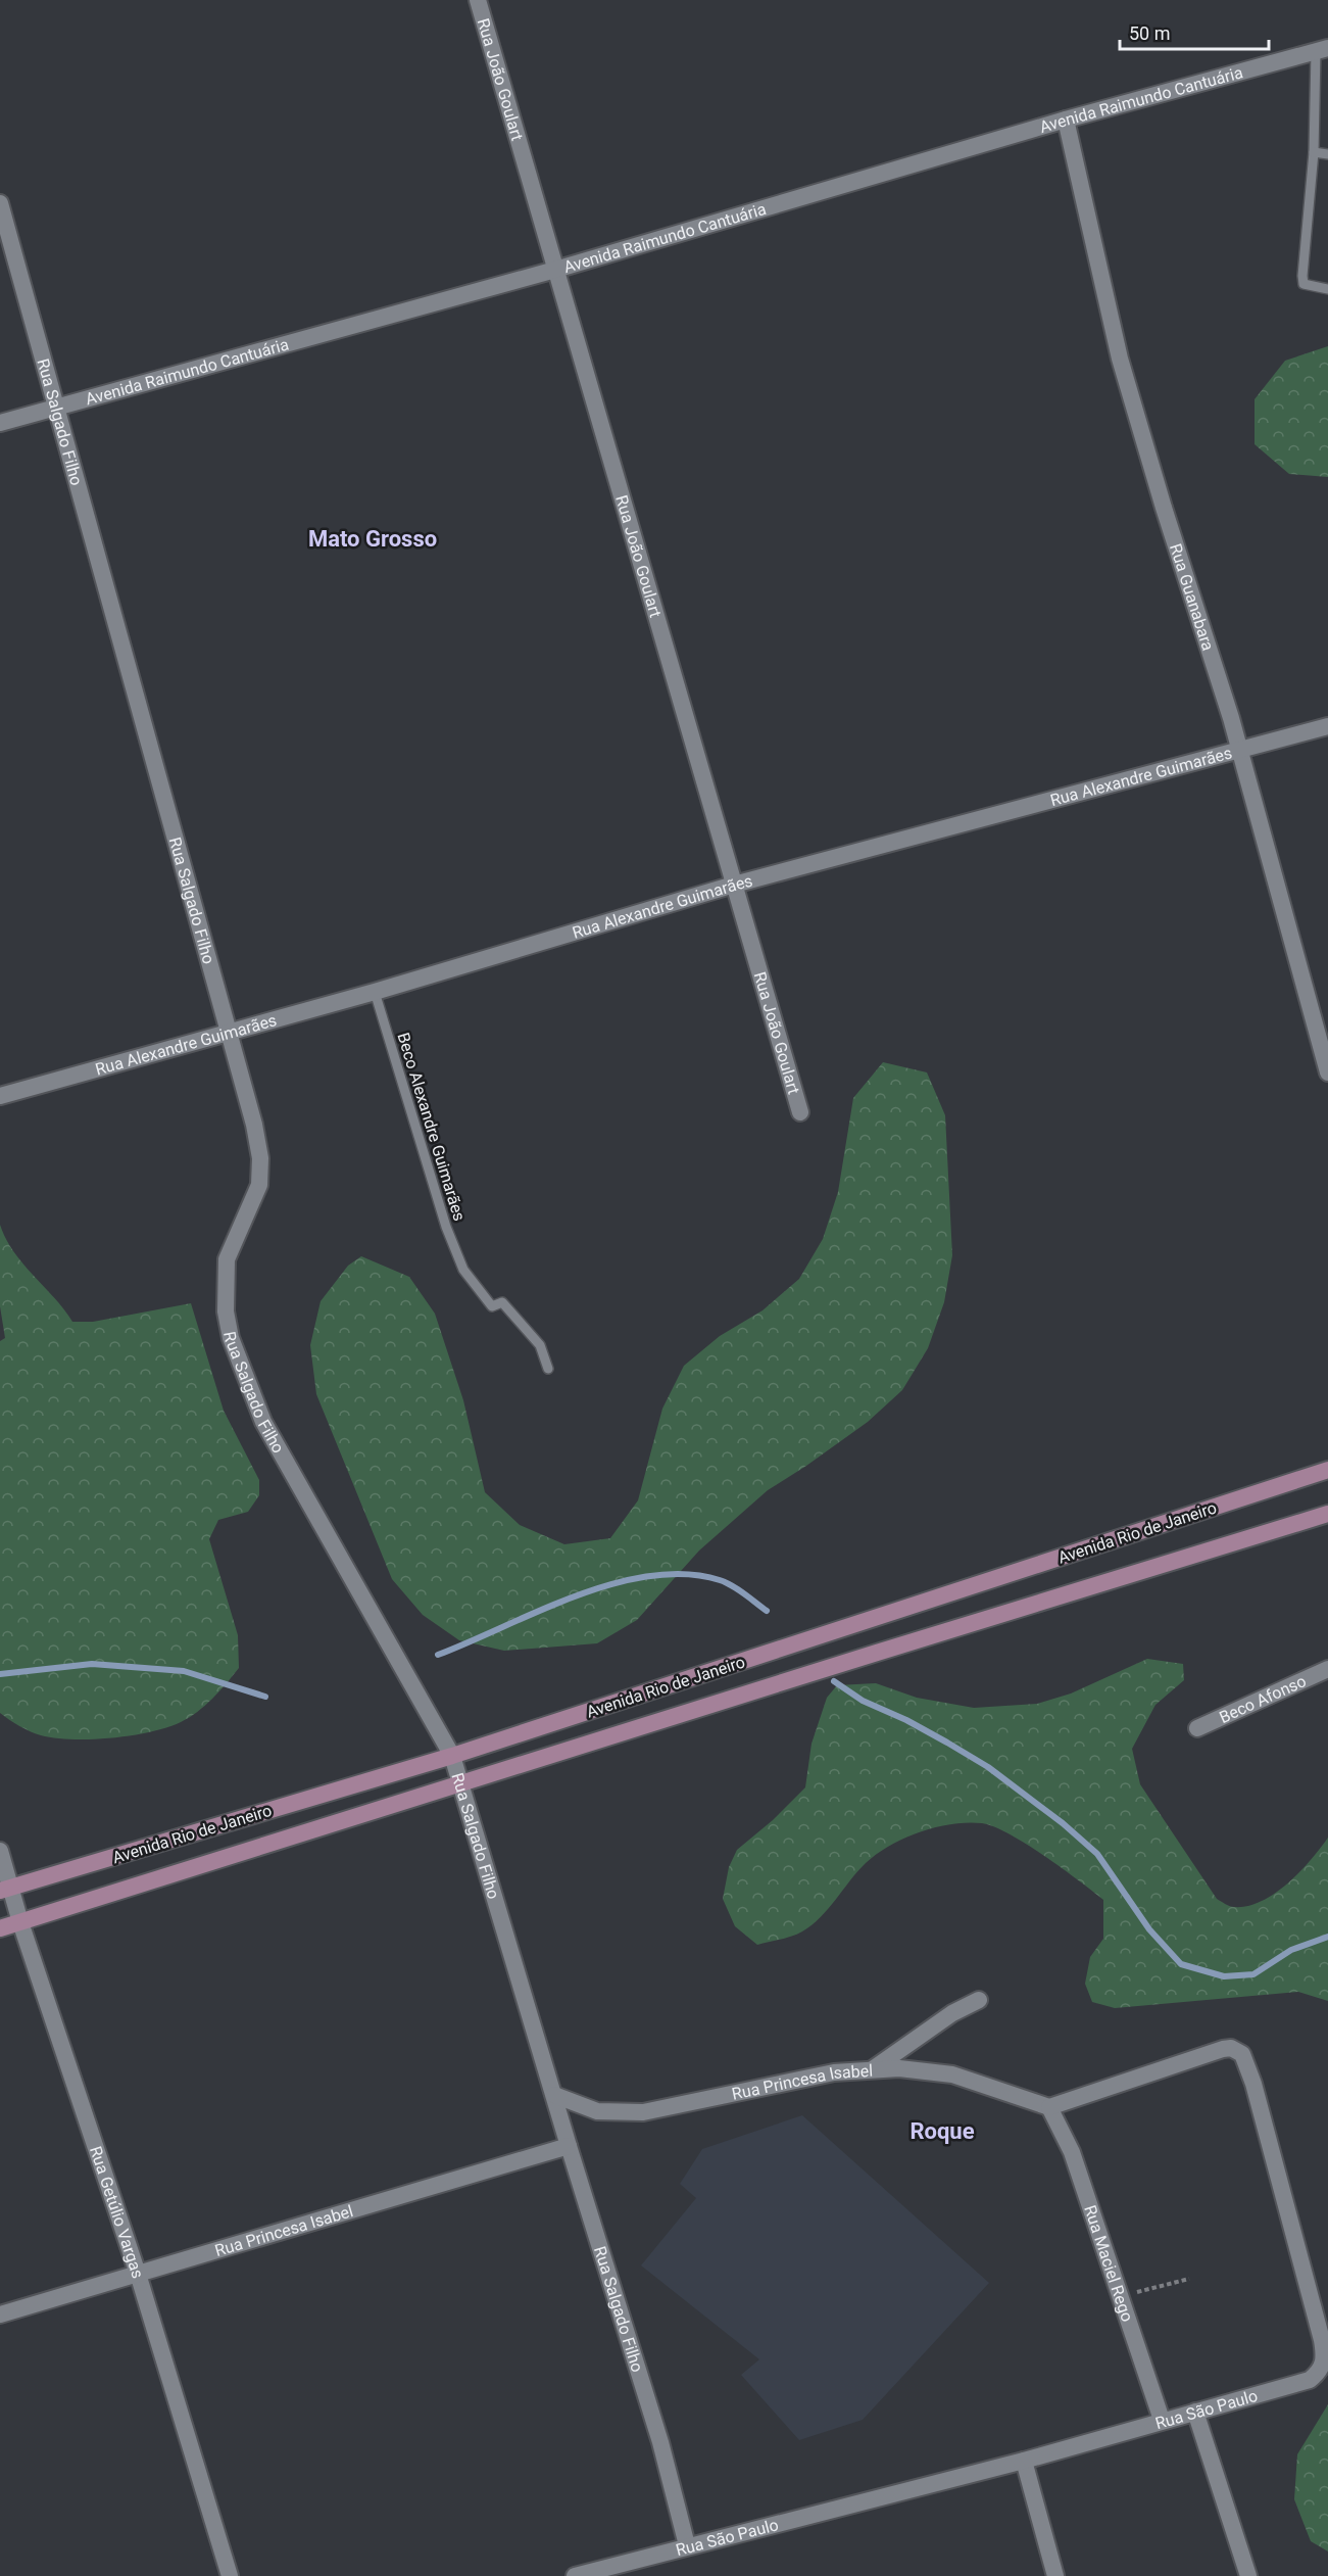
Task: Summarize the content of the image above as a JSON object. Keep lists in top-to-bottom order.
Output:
{
  "streets": {
    "main road": ["Avenida Rio de Janeiro"],
    "street": [
      "Rua João Goulart",
      "Avenida Raimundo Cantuária",
      "Rua Salgado Filho",
      "Rua Guanabara",
      "Rua Alexandre Guimarães",
      "Beco Afonso",
      "Rua Princesa Isabel",
      "Rua Getúlio Vargas",
      "Rua Maciel Rego",
      "Rua São Paulo"
    ],
    "lane": ["Beco Alexandre Guimarães"]
  },
  "crossings": [
    ["Rua João Goulart", "Avenida Raimundo Cantuária"],
    ["Rua João Goulart", "Rua Alexandre Guimarães"],
    ["Avenida Raimundo Cantuária", "Rua Salgado Filho"],
    ["Avenida Raimundo Cantuária", "Rua Guanabara"],
    ["Rua Salgado Filho", "Rua Alexandre Guimarães"],
    ["Rua Salgado Filho", "Avenida Rio de Janeiro"],
    ["Rua Salgado Filho", "Rua Princesa Isabel"],
    ["Rua Salgado Filho", "Rua São Paulo"],
    ["Rua Guanabara", "Rua Alexandre Guimarães"],
    ["Rua Alexandre Guimarães", "Beco Alexandre Guimarães"],
    ["Avenida Rio de Janeiro", "Rua Getúlio Vargas"],
    ["Rua Princesa Isabel", "Rua Getúlio Vargas"],
    ["Rua Princesa Isabel", "Rua Maciel Rego"],
    ["Rua Princesa Isabel", "Rua São Paulo"],
    ["Rua Maciel Rego", "Rua São Paulo"]
  ],
  "districts": ["Mato Grosso", "Roque"],
  "scale_bar": "50 m"
}
